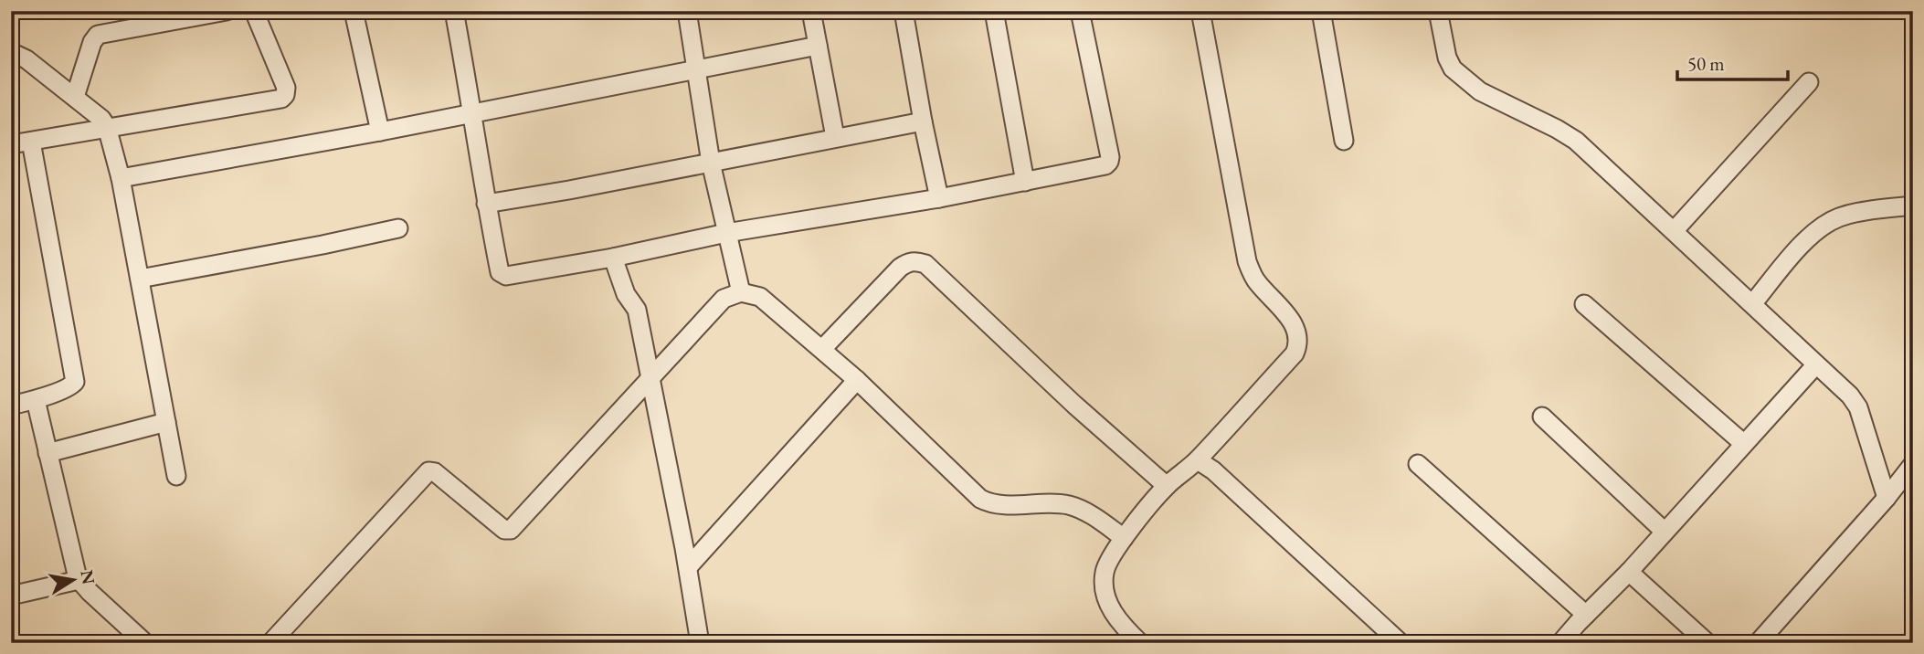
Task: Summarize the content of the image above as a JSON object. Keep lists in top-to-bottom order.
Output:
{
  "scale_bar": "50 m",
  "north": "right"
}
